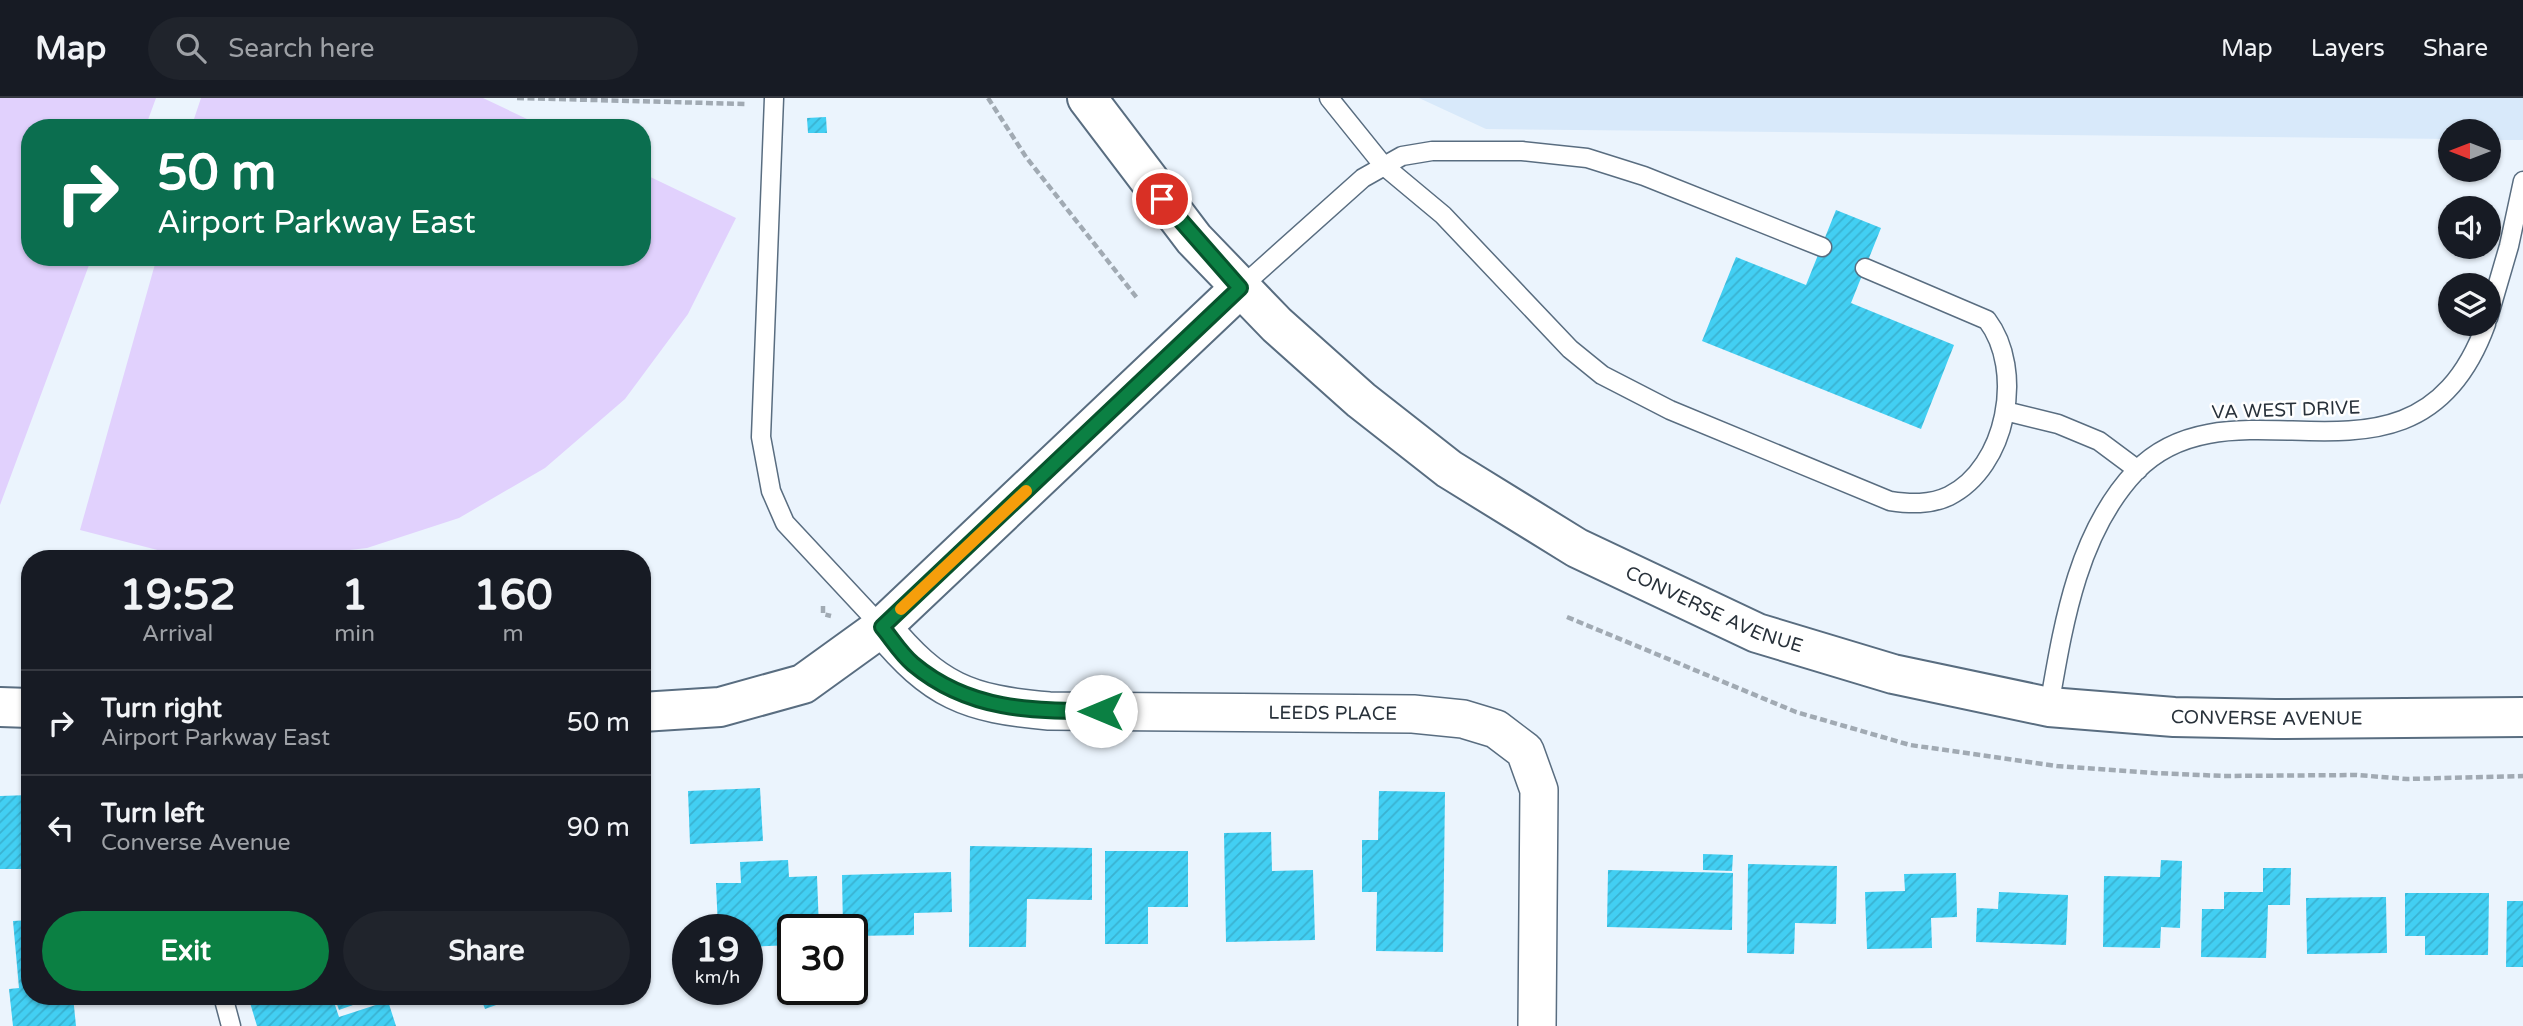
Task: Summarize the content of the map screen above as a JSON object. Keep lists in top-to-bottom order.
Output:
{
  "streets": {
    "main road": ["CONVERSE AVENUE"],
    "street": ["LEEDS PLACE"],
    "lane": ["VA WEST DRIVE"]
  },
  "crossings": [
    ["VA WEST DRIVE", "CONVERSE AVENUE"]
  ],
  "north": "left",
  "page": {
    "header": "Map",
    "search": "Search here",
    "nav": ["Map", "Layers", "Share"],
    "turn": ["50 m", "Airport Parkway East"],
    "eta": [
      "19:52",
      "Arrival",
      "1",
      "min",
      "160",
      "m"
    ],
    "list": [
      {
        "name": "Turn right",
        "note": "Airport Parkway East",
        "value": "50 m"
      },
      {
        "name": "Turn left",
        "note": "Converse Avenue",
        "value": "90 m"
      }
    ],
    "buttons": ["Exit", "Share"],
    "speed": "19 km/h",
    "limit": "30"
  }
}
